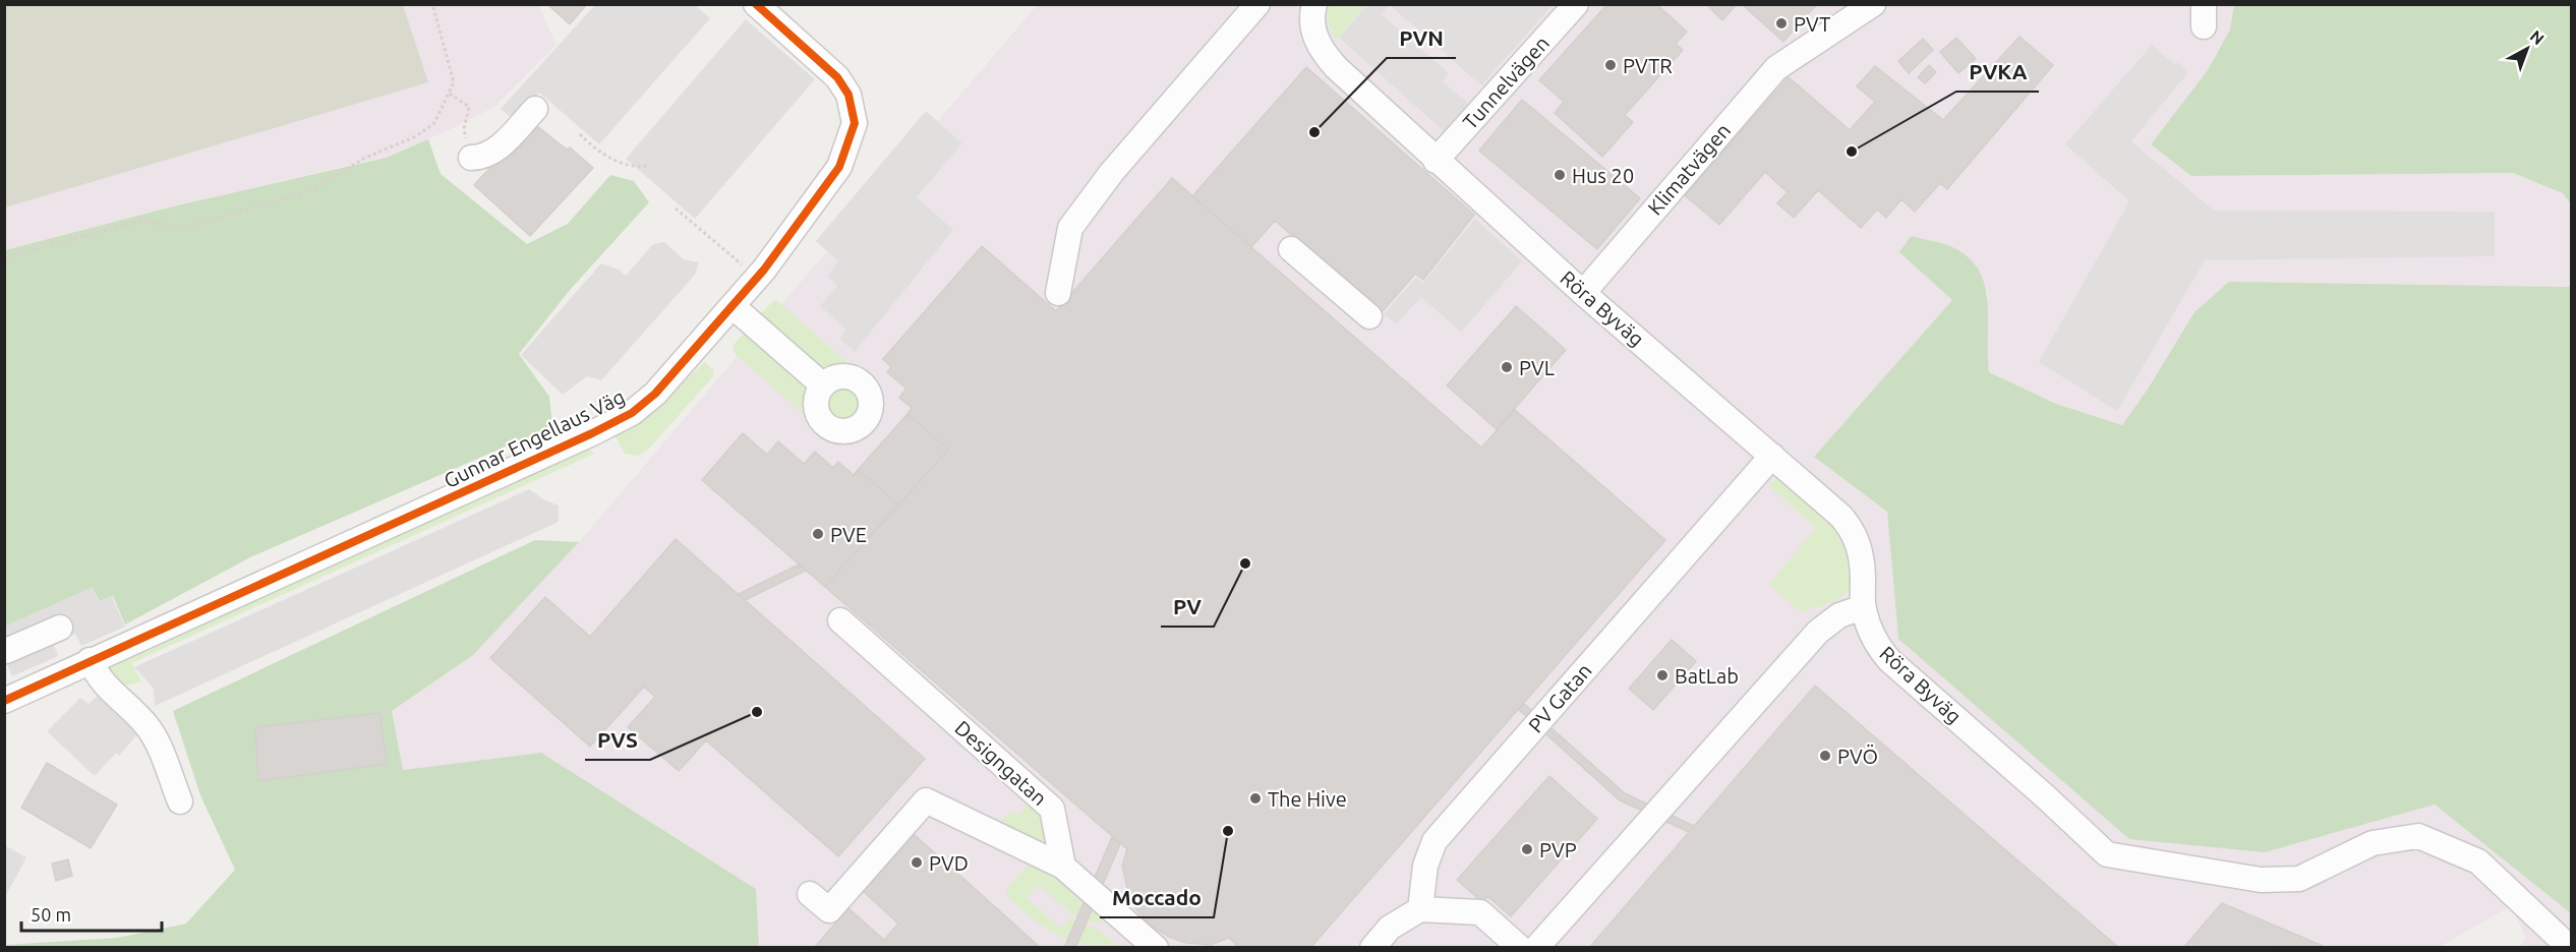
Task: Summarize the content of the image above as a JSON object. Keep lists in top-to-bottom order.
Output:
{
  "streets": {
    "street": [
      "Tunnelvägen",
      "Klimatvägen",
      "Röra Byväg",
      "Gunnar Engellaus Väg",
      "PV Gatan",
      "Designgatan"
    ]
  },
  "crossings": [
    ["Tunnelvägen", "Röra Byväg"],
    ["Klimatvägen", "Röra Byväg"],
    ["Röra Byväg", "PV Gatan"]
  ],
  "places": [
    "PVT",
    "PVTR",
    "PVN",
    "PVKA",
    "Hus 20",
    "PVL",
    "PVE",
    "PV",
    "BatLab",
    "PVS",
    "PVÖ",
    "The Hive",
    "Moccado",
    "PVP",
    "PVD"
  ],
  "scale_bar": "50 m",
  "north": "top right"
}
